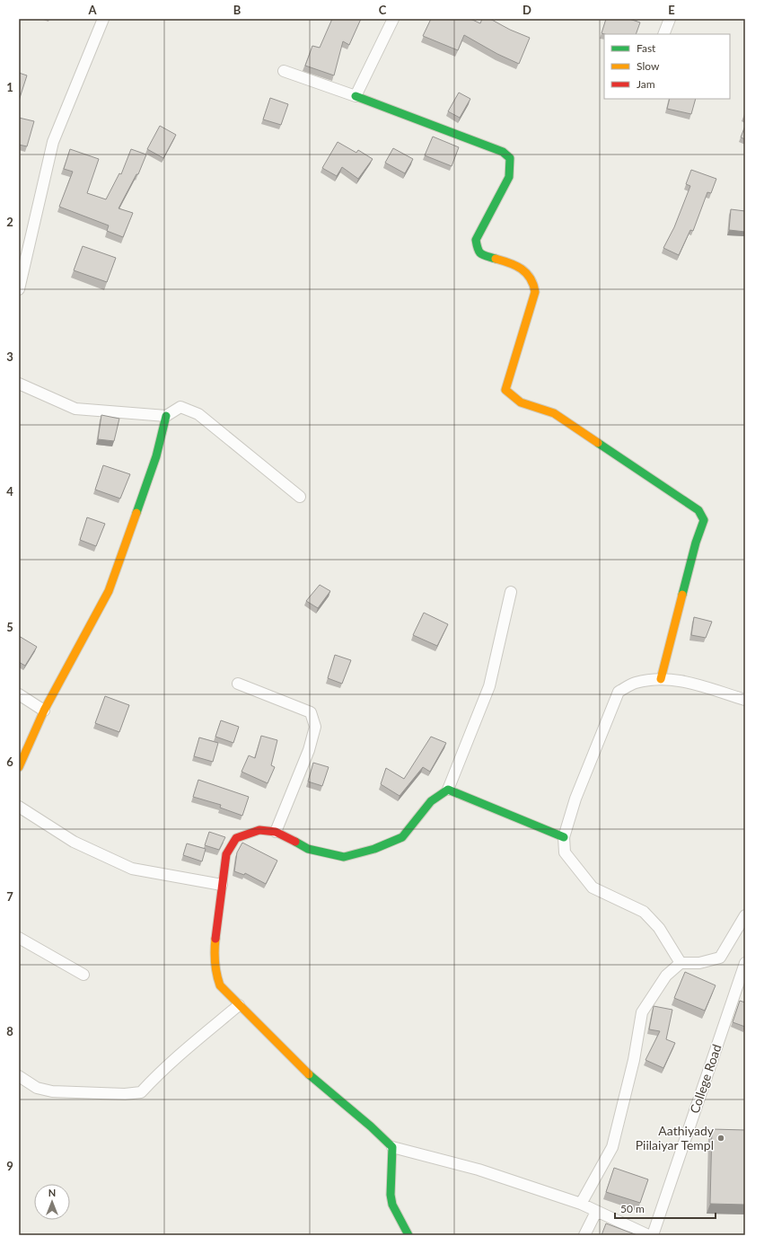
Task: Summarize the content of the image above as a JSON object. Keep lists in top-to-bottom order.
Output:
{
  "streets": {
    "street": ["College Road"]
  },
  "places": ["Aathiyady Piilaiyar Templ"],
  "legend": ["Fast", "Slow", "Jam"],
  "scale_bar": "50 m",
  "north": "top",
  "grid": {
    "columns": [
      "A",
      "B",
      "C",
      "D",
      "E"
    ],
    "rows": [
      "1",
      "2",
      "3",
      "4",
      "5",
      "6",
      "7",
      "8",
      "9"
    ]
  }
}
